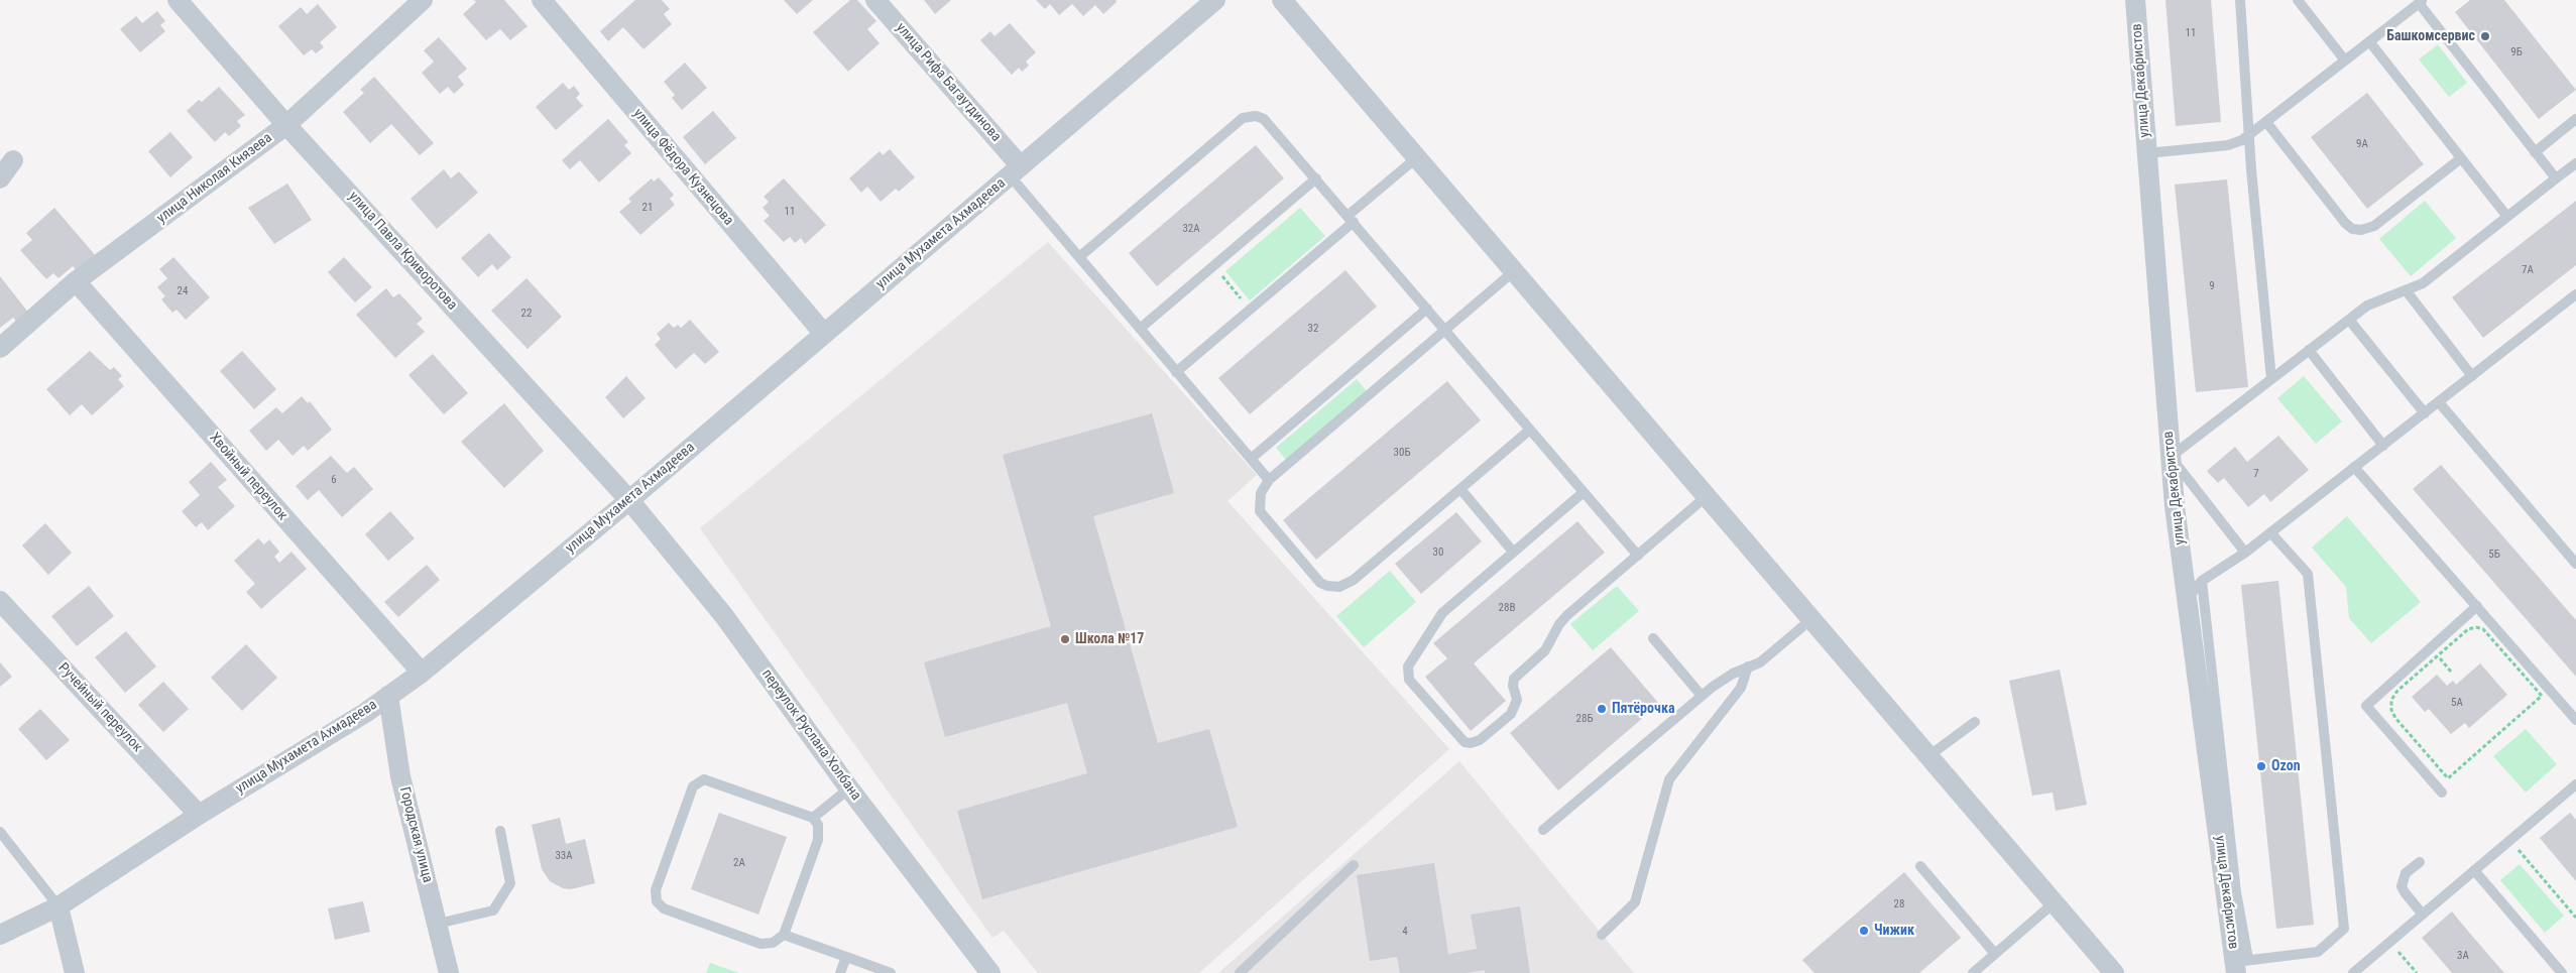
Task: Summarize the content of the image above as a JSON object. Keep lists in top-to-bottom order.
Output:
{
  "streets": {
    "street": [
      "улица Декабристов",
      "улица Рифа Багаутдинова",
      "улица Фёдора Кузнецова",
      "улица Николая Князева",
      "улица Мухамета Ахмадеева",
      "улица Павла Криворотова",
      "Хвойный переулок",
      "Ручейный переулок",
      "переулок Руслана Холбана",
      "Городская улица"
    ]
  },
  "crossings": [
    ["улица Рифа Багаутдинова", "улица Мухамета Ахмадеева"],
    ["улица Фёдора Кузнецова", "улица Мухамета Ахмадеева"],
    ["улица Николая Князева", "улица Павла Криворотова"],
    ["улица Николая Князева", "Хвойный переулок"],
    ["улица Мухамета Ахмадеева", "улица Павла Криворотова"],
    ["улица Мухамета Ахмадеева", "Хвойный переулок"],
    ["улица Мухамета Ахмадеева", "Ручейный переулок"],
    ["улица Мухамета Ахмадеева", "переулок Руслана Холбана"],
    ["улица Мухамета Ахмадеева", "Городская улица"],
    ["улица Павла Криворотова", "переулок Руслана Холбана"]
  ],
  "places": [
    "Башкомсервис",
    "Школа №17",
    "Пятёрочка",
    "Ozon",
    "Чижик"
  ],
  "house_numbers": [
    "11",
    "9Б",
    "9А",
    "21",
    "11",
    "32А",
    "7А",
    "9",
    "24",
    "22",
    "32",
    "30Б",
    "7",
    "6",
    "30",
    "5Б",
    "28В",
    "5А",
    "28Б",
    "33А",
    "2А",
    "28",
    "4",
    "3А"
  ]
}
